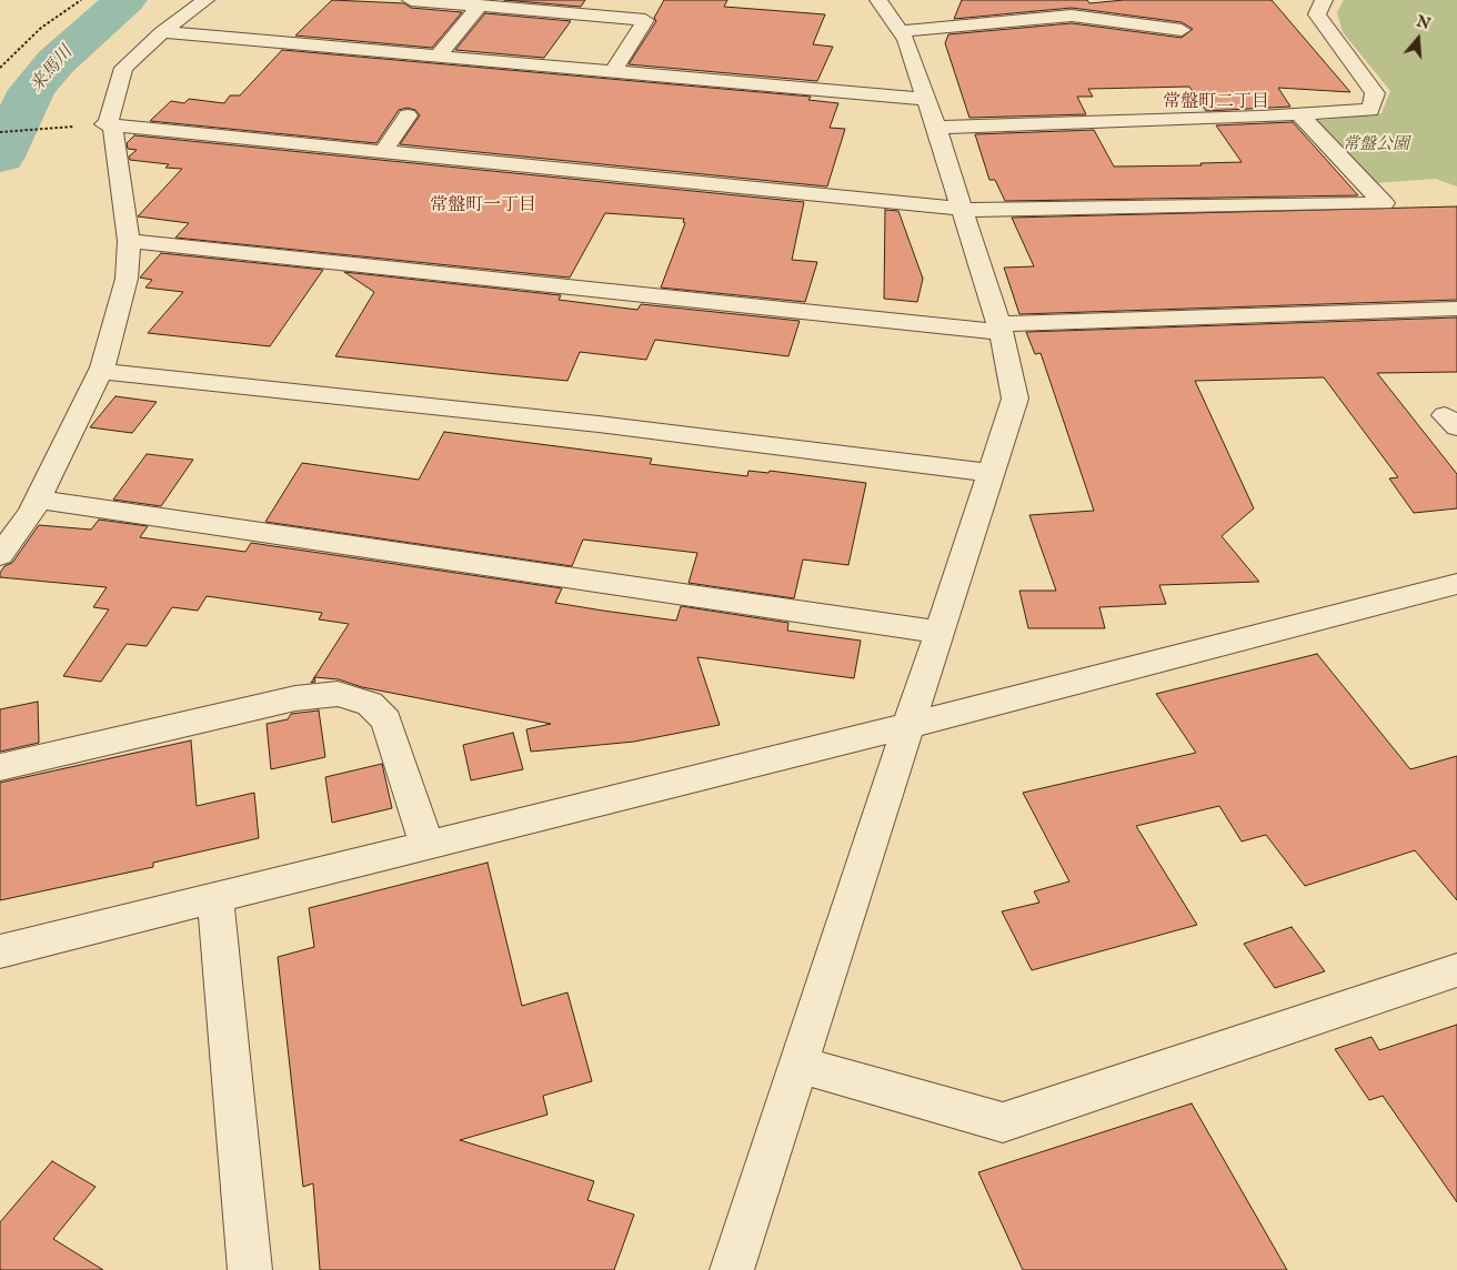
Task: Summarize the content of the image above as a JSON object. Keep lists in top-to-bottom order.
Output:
{
  "districts": ["常盤町二丁目", "常盤町一丁目"],
  "water": ["来馬川"],
  "parks": ["常盤公園"],
  "north": "top"
}
